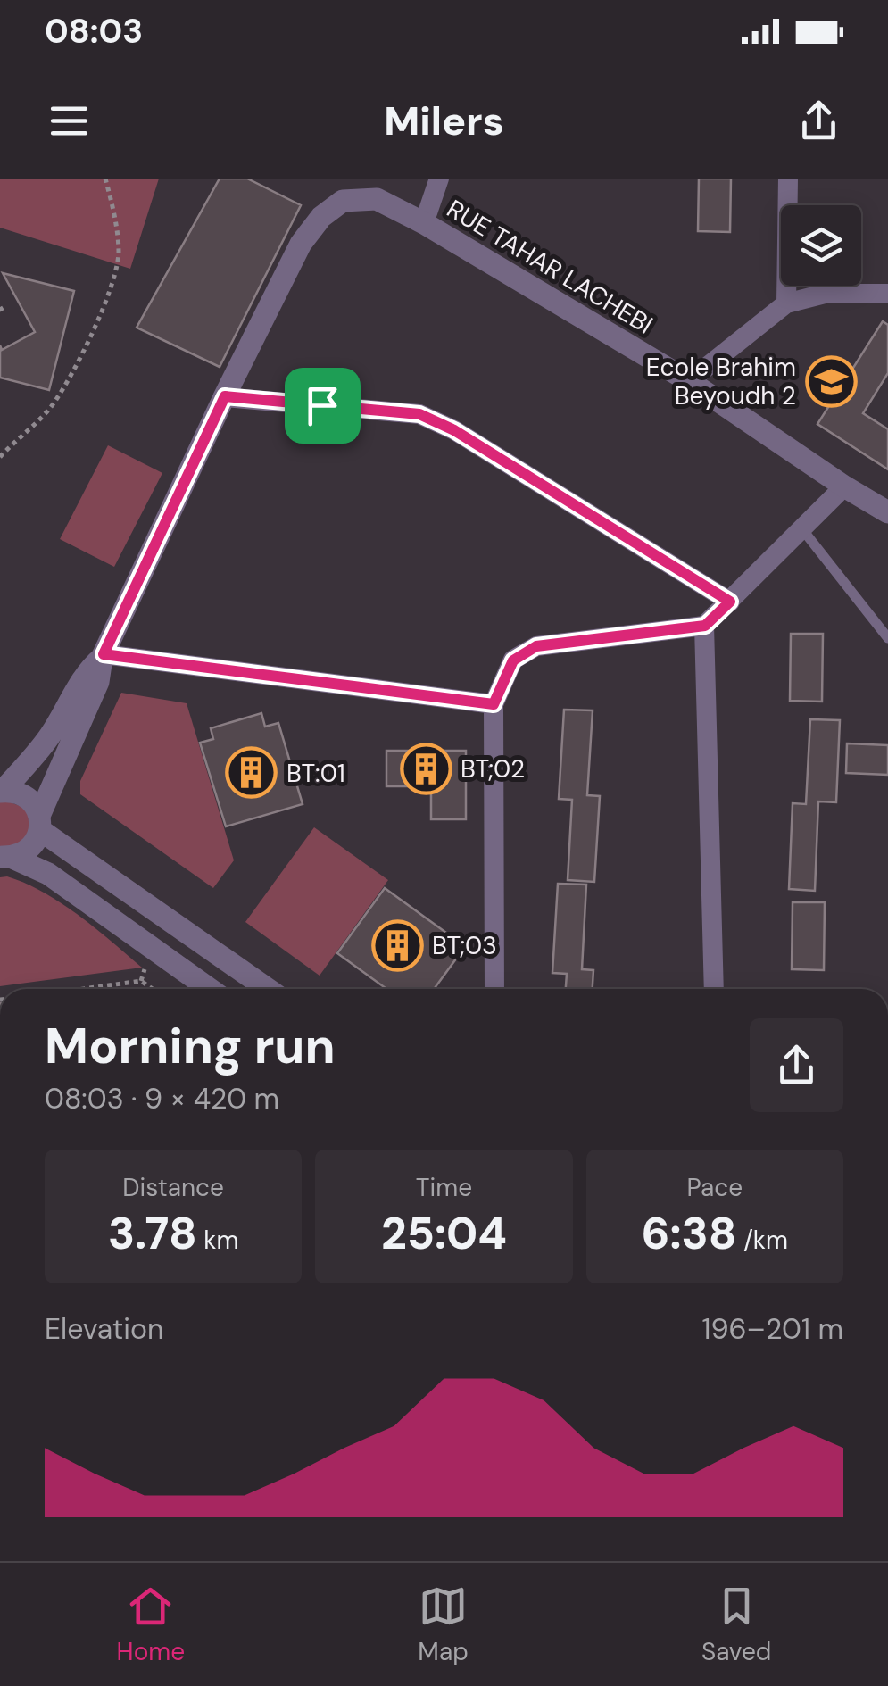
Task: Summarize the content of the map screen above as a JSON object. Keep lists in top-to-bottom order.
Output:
{
  "streets": {
    "street": ["RUE TAHAR LACHEBI"]
  },
  "places": {
    "school or university": ["Ecole Brahim Beyoudh 2"],
    "building": ["BT;02", "BT:01", "BT;03"]
  },
  "page": {
    "status": "08:03",
    "header": "Milers",
    "heading": ["Morning run", "08:03 · 9 × 420 m"],
    "stats": [
      ["Distance", "3.78 km"],
      ["Time", "25:04"],
      ["Pace", "6:38 /km"]
    ],
    "chart": ["Elevation", "196–201 m"],
    "tabs": ["Home", "Map", "Saved"]
  }
}
